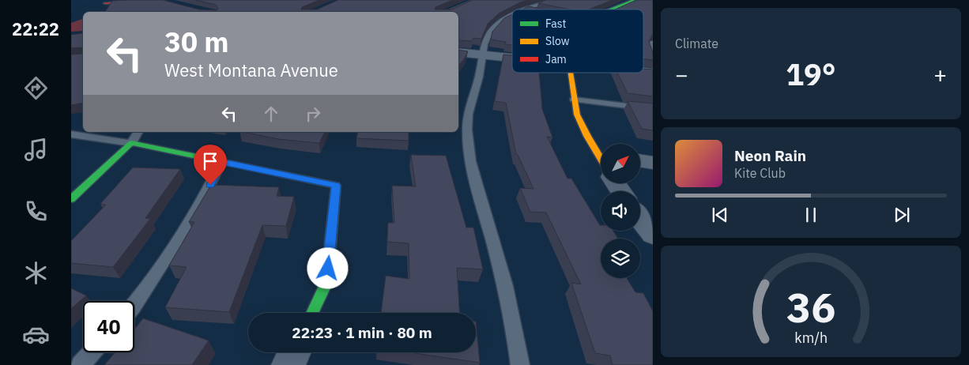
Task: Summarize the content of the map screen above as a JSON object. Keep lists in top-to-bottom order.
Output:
{
  "legend": ["Fast", "Slow", "Jam"],
  "north": "top right",
  "page": {
    "tabs": "22:22",
    "tile": "Climate",
    "turn": ["30 m", "West Montana Avenue"],
    "heat": ["−", "19°", "+"],
    "song": ["Neon Rain", "Kite Club"],
    "limit": "40",
    "trip": "22:23 · 1 min · 80 m",
    "gauge": ["36", "km/h"]
  }
}
